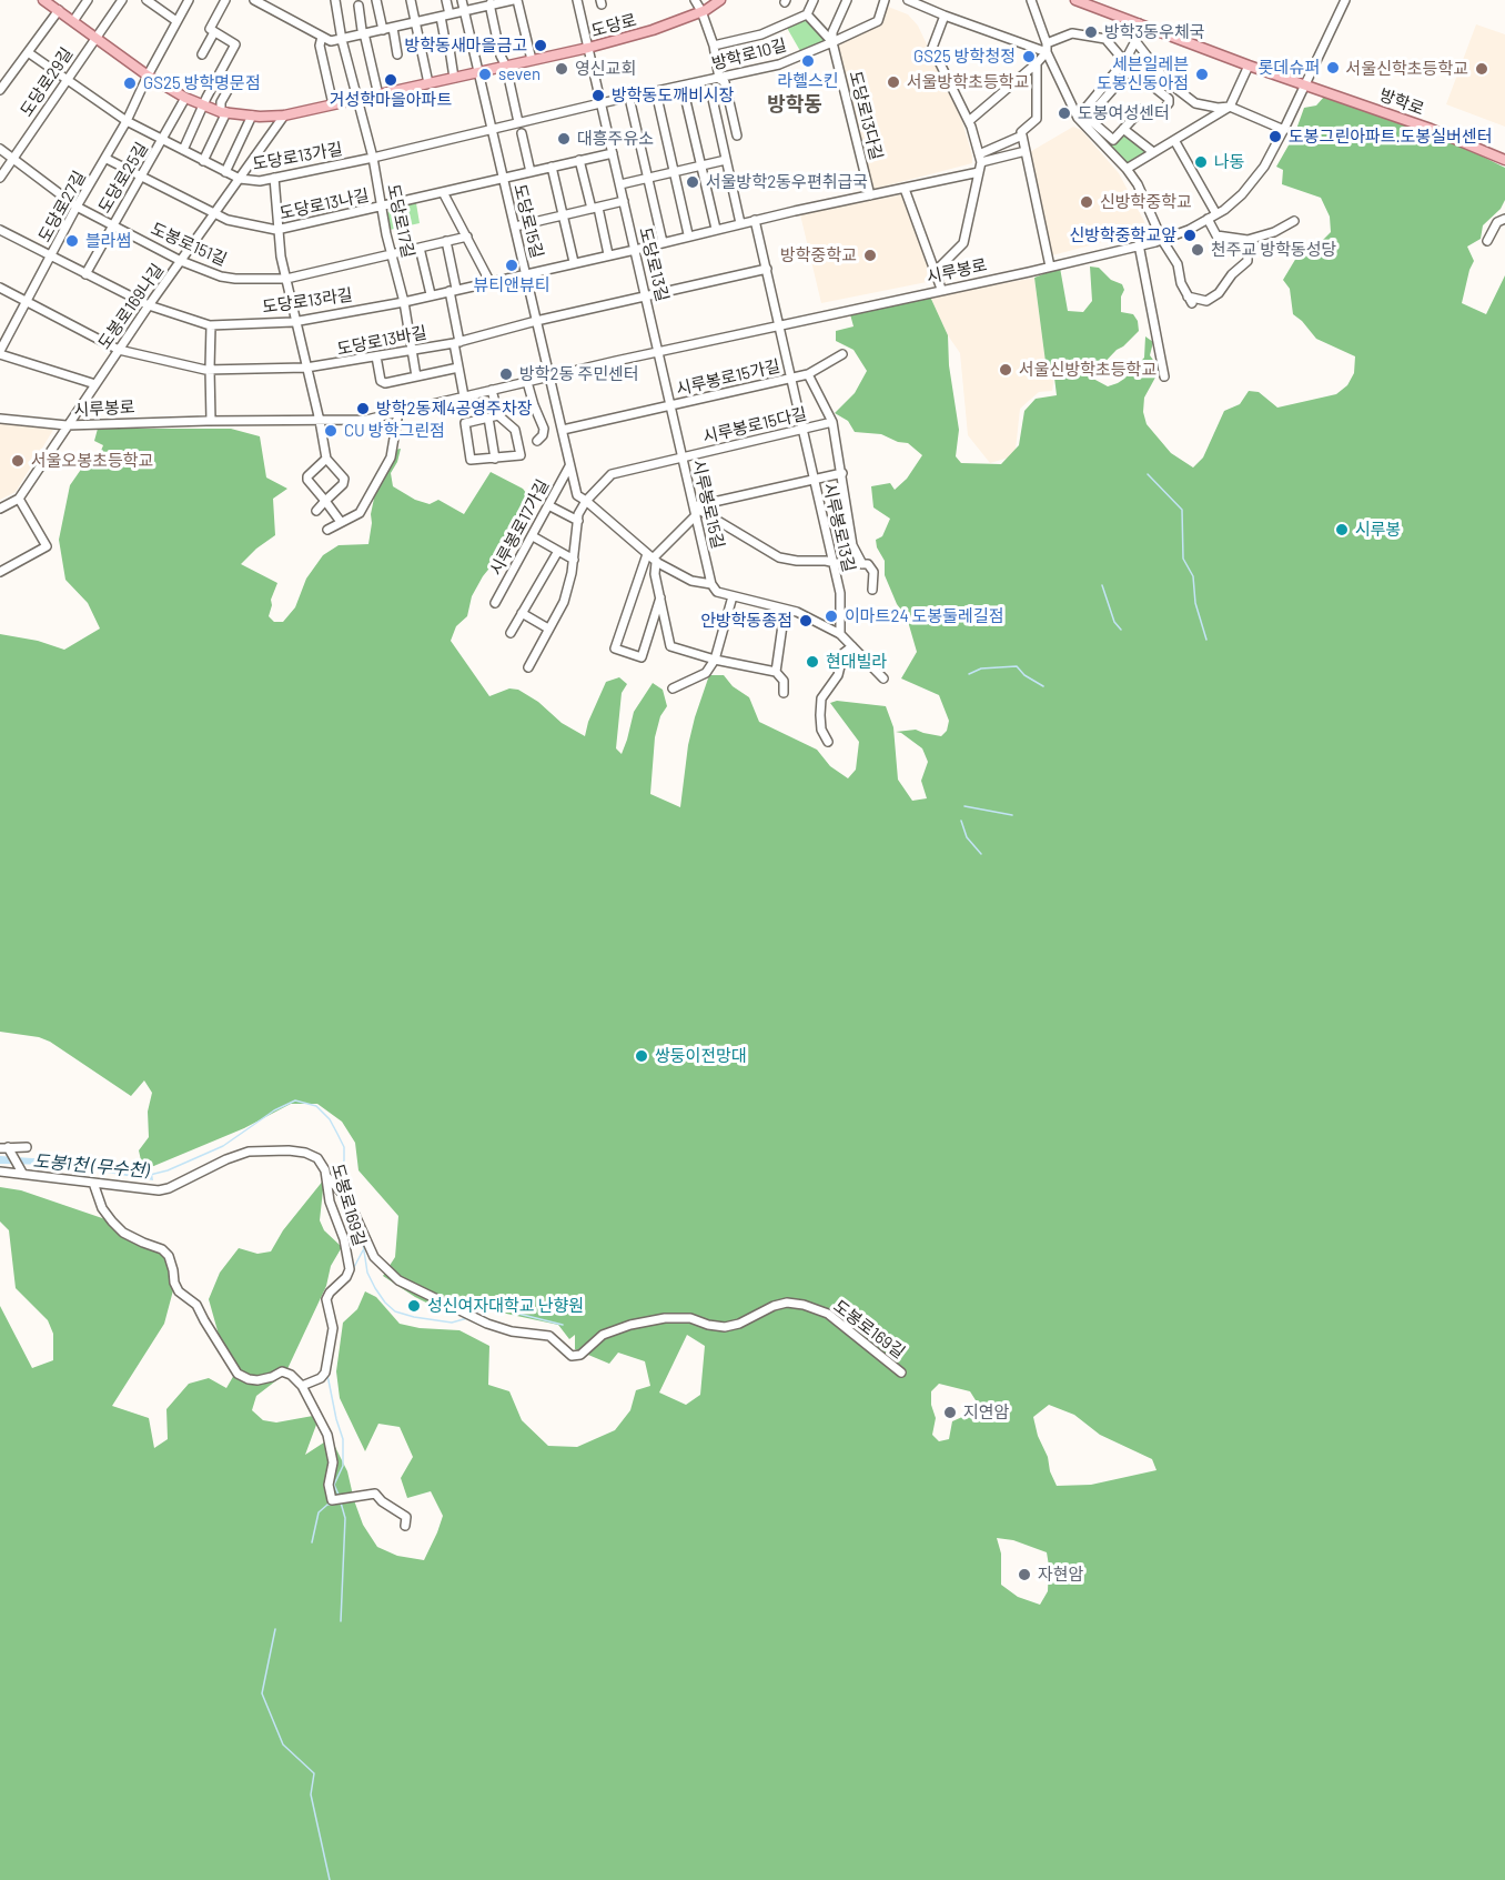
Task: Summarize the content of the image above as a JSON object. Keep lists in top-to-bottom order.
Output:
{
  "streets": {
    "main road": ["도당로", "방학로"],
    "street": [
      "방학로10길",
      "도당로29길",
      "도당로13다길",
      "도당로13가길",
      "도당로25길",
      "도당로13나길",
      "도당로27길",
      "도당로17길",
      "도당로15길",
      "도봉로151길",
      "도당로13길",
      "시루봉로",
      "도당로13라길",
      "도봉로169나길",
      "도당로13바길",
      "시루봉로15가길",
      "시루봉로15다길",
      "시루봉로15길",
      "시루봉로17가길",
      "시루봉로13길",
      "도봉로169길"
    ]
  },
  "crossings": [
    ["도당로", "도당로29길"],
    ["도당로", "도당로25길"],
    ["도당로", "도당로27길"],
    ["도당로", "도당로17길"],
    ["도당로", "도당로15길"],
    ["도당로", "도당로13길"],
    ["도당로", "도봉로169나길"],
    ["방학로10길", "도당로13다길"],
    ["방학로10길", "도당로13가길"],
    ["방학로10길", "도당로13길"],
    ["도당로29길", "도당로13가길"],
    ["도당로29길", "도봉로151길"],
    ["방학로", "시루봉로"],
    ["도당로13가길", "도당로25길"],
    ["도당로13가길", "도당로27길"],
    ["도당로13가길", "도당로17길"],
    ["도당로13가길", "도당로15길"],
    ["도당로13가길", "도당로13길"],
    ["도당로13가길", "도봉로169나길"],
    ["도당로25길", "도당로13나길"],
    ["도당로25길", "도봉로151길"],
    ["도당로25길", "도당로13라길"],
    ["도당로13나길", "도당로27길"],
    ["도당로13나길", "도당로17길"],
    ["도당로13나길", "도당로15길"],
    ["도당로13나길", "도당로13길"],
    ["도당로13나길", "도봉로169나길"],
    ["도당로27길", "도봉로151길"],
    ["도당로27길", "도당로13라길"],
    ["도당로27길", "도당로13바길"],
    ["도당로17길", "도봉로151길"],
    ["도당로17길", "도당로13라길"],
    ["도당로17길", "도당로13바길"],
    ["도당로15길", "시루봉로"],
    ["도당로15길", "도당로13라길"],
    ["도당로15길", "도당로13바길"],
    ["도당로15길", "시루봉로15가길"],
    ["도당로15길", "시루봉로15다길"],
    ["도당로15길", "시루봉로17가길"],
    ["도봉로151길", "도봉로169나길"],
    ["도당로13길", "시루봉로"],
    ["도당로13길", "도당로13라길"],
    ["도당로13길", "도당로13바길"],
    ["도당로13길", "시루봉로15길"],
    ["시루봉로", "도봉로169나길"],
    ["시루봉로", "시루봉로15길"],
    ["도당로13라길", "도봉로169나길"],
    ["도봉로169나길", "도당로13바길"],
    ["시루봉로15가길", "시루봉로15길"],
    ["시루봉로15다길", "시루봉로15길"],
    ["시루봉로15다길", "시루봉로13길"]
  ],
  "districts": ["방학동"],
  "water": ["도봉1천 (무수천)"],
  "places": [
    "방학3동우체국",
    "방학동새마을금고",
    "GS25 방학청정",
    "라헬스킨",
    "롯데슈퍼",
    "영신교회",
    "서울신학초등학교",
    "seven",
    "세븐일레븐 도봉신동아점",
    "거성학마을아파트",
    "서울방학초등학교",
    "GS25 방학명문점",
    "방학동도깨비시장",
    "도봉여성센터",
    "도봉그린아파트.도봉실버센터",
    "대흥주유소",
    "나동",
    "서울방학2동우편취급국",
    "신방학중학교",
    "신방학중학교앞",
    "블라썸",
    "천주교 방학동성당",
    "방학중학교",
    "뷰티앤뷰티",
    "서울신방학초등학교",
    "방학2동 주민센터",
    "방학2동제4공영주차장",
    "CU 방학그린점",
    "서울오봉초등학교",
    "시루봉",
    "이마트24 도봉둘레길점",
    "안방학동종점",
    "현대빌라",
    "쌍둥이전망대",
    "성신여자대학교 난향원",
    "지연암",
    "자현암"
  ]
}
